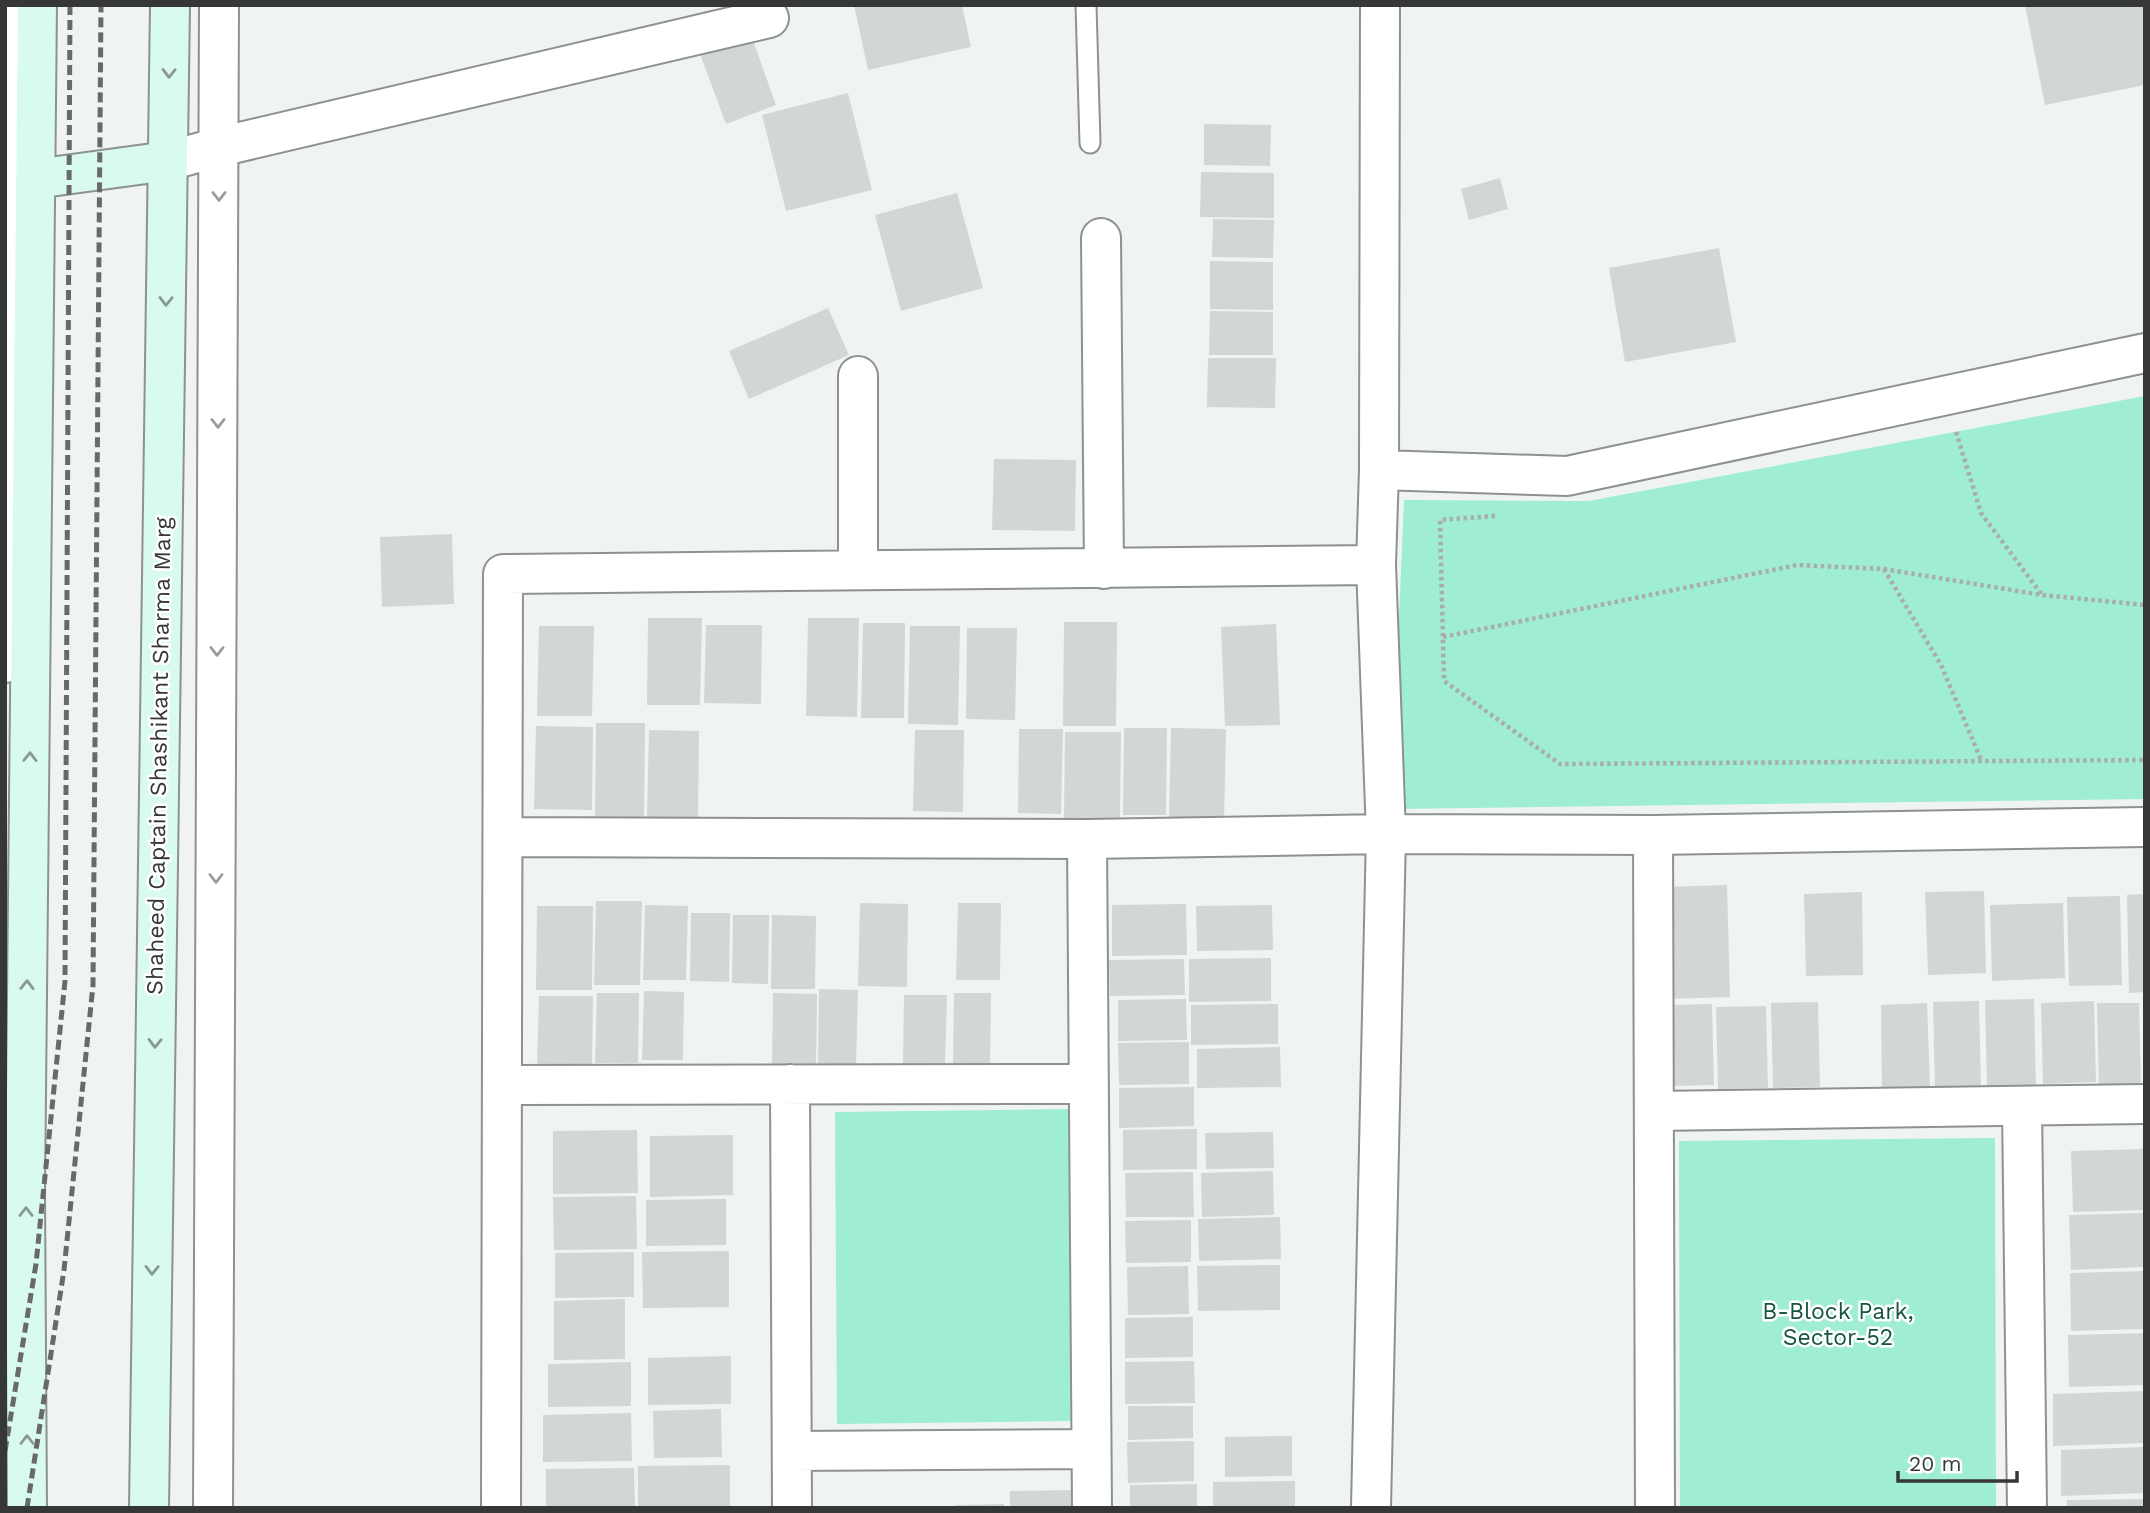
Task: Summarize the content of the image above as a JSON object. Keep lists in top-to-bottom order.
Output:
{
  "streets": {
    "main road": ["Shaheed Captain Shashikant Sharma Marg"]
  },
  "parks": ["B-Block Park, Sector-52"],
  "scale_bar": "20 m"
}
